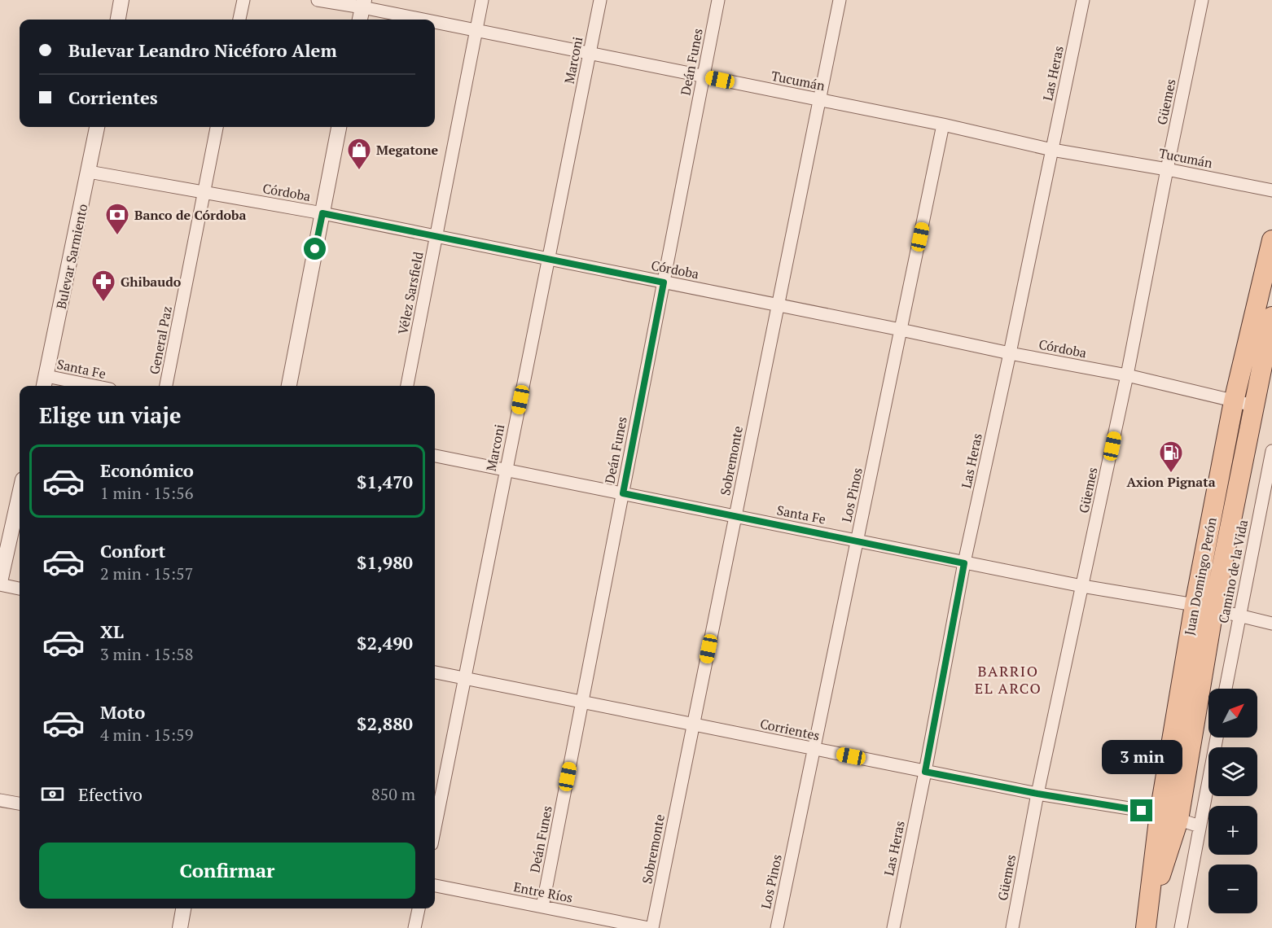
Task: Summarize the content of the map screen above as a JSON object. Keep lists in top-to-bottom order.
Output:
{
  "streets": {
    "main road": ["Juan Domingo Perón"],
    "street": [
      "Marconi",
      "Deán Funes",
      "Las Heras",
      "Tucumán",
      "Güemes",
      "Córdoba",
      "Bulevar Sarmiento",
      "Vélez Sarsfield",
      "General Paz",
      "Santa Fe",
      "Sobremonte",
      "Los Pinos",
      "Camino de la Vida",
      "Corrientes",
      "Entre Ríos"
    ]
  },
  "crossings": [
    ["Marconi", "Tucumán"],
    ["Marconi", "Córdoba"],
    ["Marconi", "Santa Fe"],
    ["Marconi", "Corrientes"],
    ["Deán Funes", "Tucumán"],
    ["Deán Funes", "Córdoba"],
    ["Deán Funes", "Santa Fe"],
    ["Deán Funes", "Corrientes"],
    ["Deán Funes", "Entre Ríos"],
    ["Las Heras", "Tucumán"],
    ["Las Heras", "Córdoba"],
    ["Las Heras", "Santa Fe"],
    ["Las Heras", "Corrientes"],
    ["Tucumán", "Güemes"],
    ["Tucumán", "Vélez Sarsfield"],
    ["Tucumán", "Sobremonte"],
    ["Tucumán", "Los Pinos"],
    ["Güemes", "Córdoba"],
    ["Güemes", "Santa Fe"],
    ["Güemes", "Corrientes"],
    ["Córdoba", "Bulevar Sarmiento"],
    ["Córdoba", "Vélez Sarsfield"],
    ["Córdoba", "General Paz"],
    ["Córdoba", "Sobremonte"],
    ["Córdoba", "Los Pinos"],
    ["Córdoba", "Juan Domingo Perón"],
    ["Bulevar Sarmiento", "Santa Fe"],
    ["Santa Fe", "Sobremonte"],
    ["Santa Fe", "Los Pinos"],
    ["Santa Fe", "Camino de la Vida"],
    ["Santa Fe", "Juan Domingo Perón"],
    ["Sobremonte", "Corrientes"],
    ["Sobremonte", "Entre Ríos"],
    ["Los Pinos", "Corrientes"],
    ["Juan Domingo Perón", "Corrientes"]
  ],
  "districts": ["BARRIO EL ARCO"],
  "places": {
    "shop": ["Megatone"],
    "bank": ["Banco de Córdoba"],
    "pharmacy": ["Ghibaudo"],
    "fuel station": ["Axion Pignata"]
  },
  "north": "top right",
  "page": {
    "banner": ["Bulevar Leandro Nicéforo Alem", "Corrientes"],
    "heading": "Elige un viaje",
    "list": [
      {
        "name": "Económico",
        "note": "1 min · 15:56",
        "value": "$1,470"
      },
      {
        "name": "Confort",
        "note": "2 min · 15:57",
        "value": "$1,980"
      },
      {
        "name": "XL",
        "note": "3 min · 15:58",
        "value": "$2,490"
      },
      {
        "name": "Moto",
        "note": "4 min · 15:59",
        "value": "$2,880"
      }
    ],
    "map_buttons": ["+", "−"],
    "bubble": "3 min",
    "pay": ["Efectivo", "850 m"],
    "buttons": "Confirmar"
  }
}
